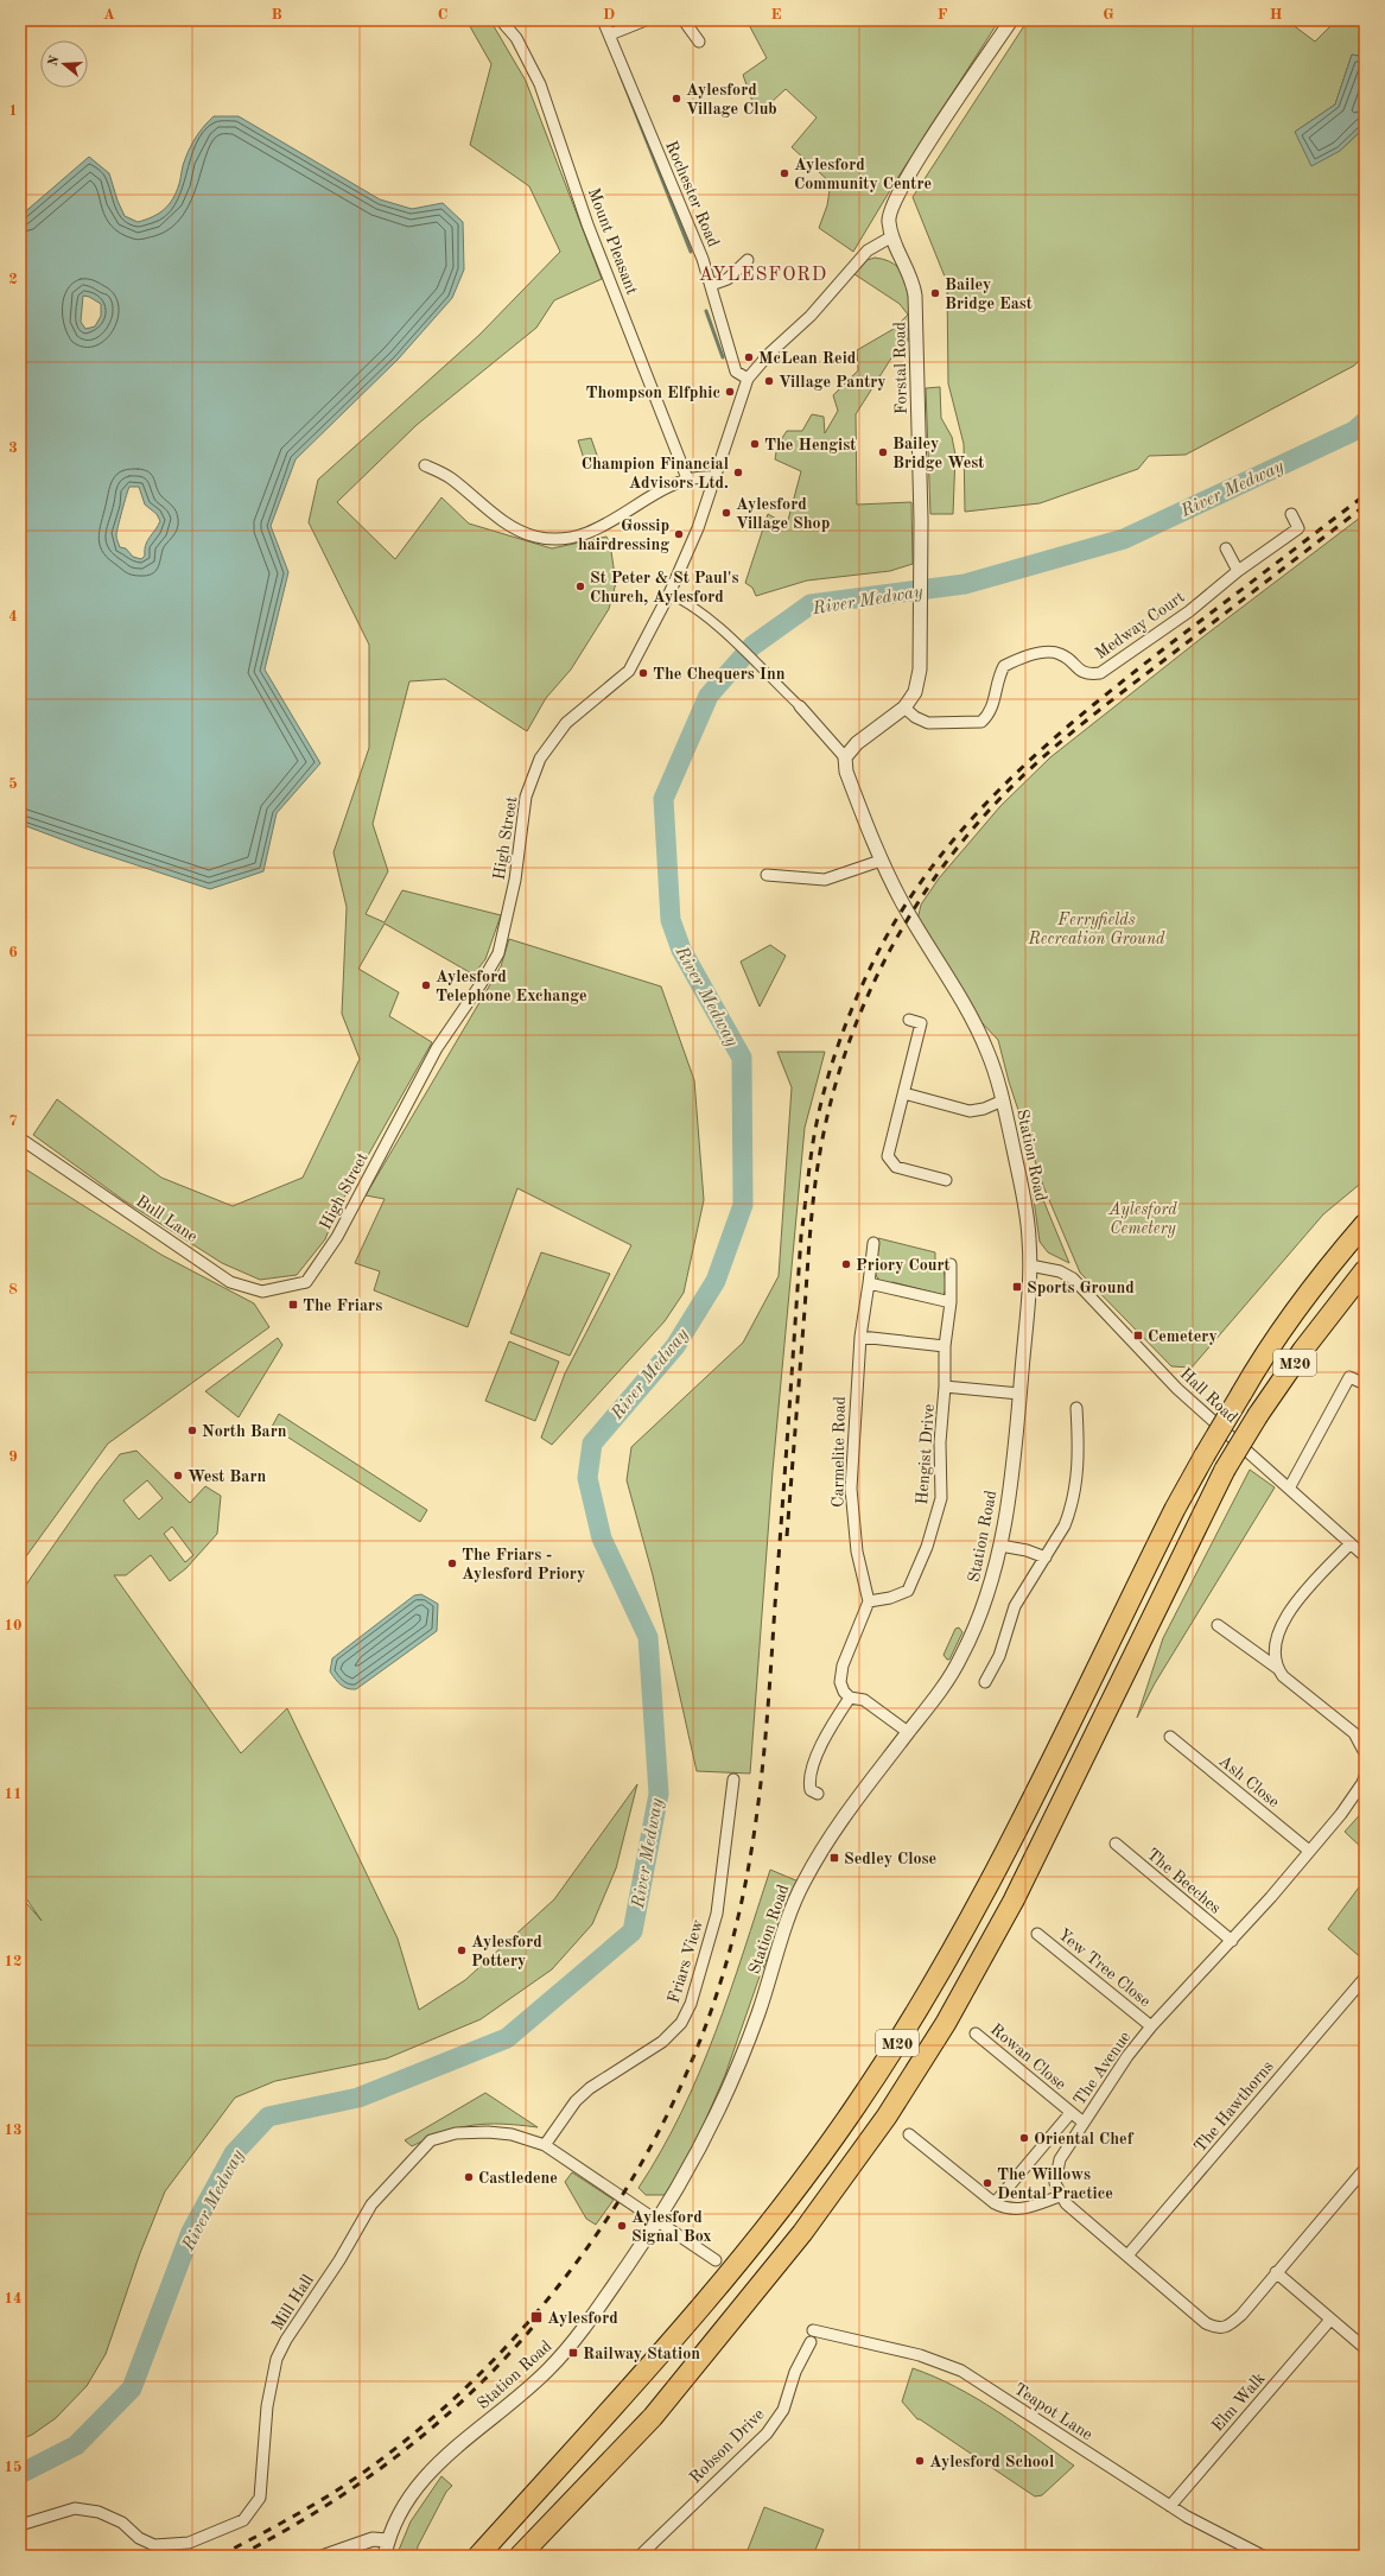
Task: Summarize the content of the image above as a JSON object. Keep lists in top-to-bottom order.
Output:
{
  "streets": {
    "highway": ["M20"],
    "street": [
      "Rochester Road",
      "Mount Pleasant",
      "Forstal Road",
      "Medway Court",
      "High Street",
      "Station Road",
      "Bull Lane",
      "Hall Road",
      "Carmelite Road",
      "Hengist Drive",
      "Ash Close",
      "The Beeches",
      "Friars View",
      "Yew Tree Close",
      "Rowan Close",
      "The Avenue",
      "The Hawthorns",
      "Mill Hall",
      "Elm Walk",
      "Teapot Lane",
      "Robson Drive"
    ]
  },
  "crossings": [
    ["Rochester Road", "High Street"],
    ["Forstal Road", "Medway Court"],
    ["Forstal Road", "Station Road"],
    ["High Street", "Bull Lane"],
    ["Station Road", "Hall Road"],
    ["Station Road", "Hengist Drive"],
    ["Station Road", "Mill Hall"],
    ["Carmelite Road", "Hengist Drive"],
    ["Ash Close", "The Avenue"],
    ["The Beeches", "The Avenue"],
    ["Friars View", "Mill Hall"],
    ["Yew Tree Close", "The Avenue"],
    ["Rowan Close", "The Avenue"],
    ["Elm Walk", "Teapot Lane"]
  ],
  "districts": ["AYLESFORD"],
  "water": ["River Medway"],
  "parks": ["Ferryfields Recreation Ground", "Aylesford Cemetery"],
  "places": {
    "other": [
      "Aylesford Village Club",
      "Aylesford Community Centre",
      "Bailey Bridge East",
      "McLean Reid",
      "Village Pantry",
      "Thompson Elfphic",
      "The Hengist",
      "Bailey Bridge West",
      "Champion Financial Advisors Ltd.",
      "Aylesford Village Shop",
      "Gossip hairdressing",
      "St Peter & St Paul's Church, Aylesford",
      "The Chequers Inn",
      "Aylesford Telephone Exchange",
      "Priory Court",
      "North Barn",
      "West Barn",
      "The Friars - Aylesford Priory",
      "Aylesford Pottery",
      "Oriental Chef",
      "Castledene",
      "The Willows Dental Practice",
      "Aylesford Signal Box",
      "Aylesford School"
    ],
    "transit": [
      "Sports Ground",
      "The Friars",
      "Cemetery",
      "Sedley Close",
      "Aylesford",
      "Railway Station"
    ]
  },
  "north": "left",
  "grid": {
    "columns": [
      "A",
      "B",
      "C",
      "D",
      "E",
      "F",
      "G",
      "H"
    ],
    "rows": [
      "1",
      "2",
      "3",
      "4",
      "5",
      "6",
      "7",
      "8",
      "9",
      "10",
      "11",
      "12",
      "13",
      "14",
      "15"
    ]
  }
}
